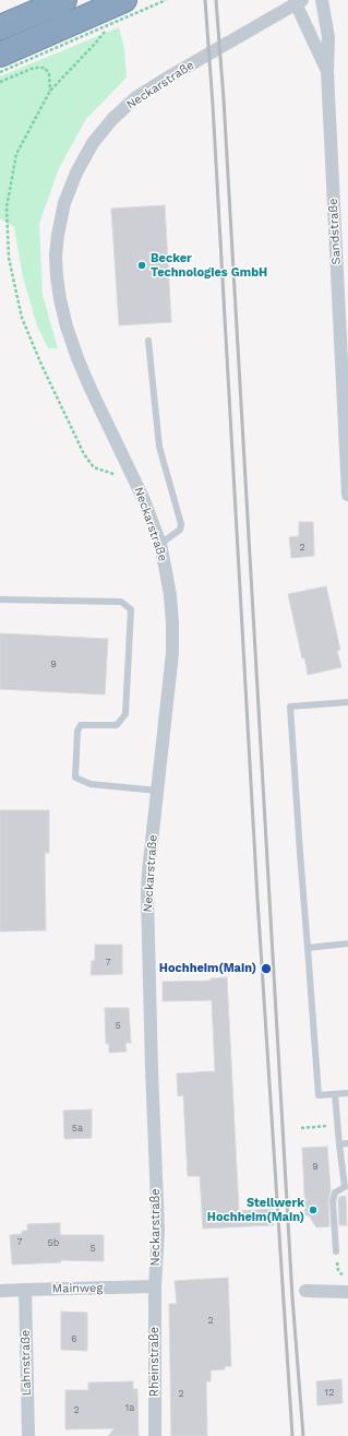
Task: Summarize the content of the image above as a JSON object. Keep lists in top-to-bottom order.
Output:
{
  "streets": {
    "street": [
      "Neckarstraße",
      "Sandstraße",
      "Mainweg",
      "Rheinstraße",
      "Lahnstraße"
    ]
  },
  "crossings": [
    ["Neckarstraße", "Sandstraße"],
    ["Neckarstraße", "Mainweg"],
    ["Neckarstraße", "Rheinstraße"],
    ["Mainweg", "Rheinstraße"],
    ["Mainweg", "Lahnstraße"]
  ],
  "places": ["Becker Technologies GmbH", "Hochheim(Main)", "Stellwerk Hochheim(Main)"],
  "house_numbers": [
    "2",
    "9",
    "7",
    "5",
    "5a",
    "9",
    "7",
    "5b",
    "5",
    "2",
    "6",
    "12",
    "2",
    "1a",
    "2"
  ]
}
